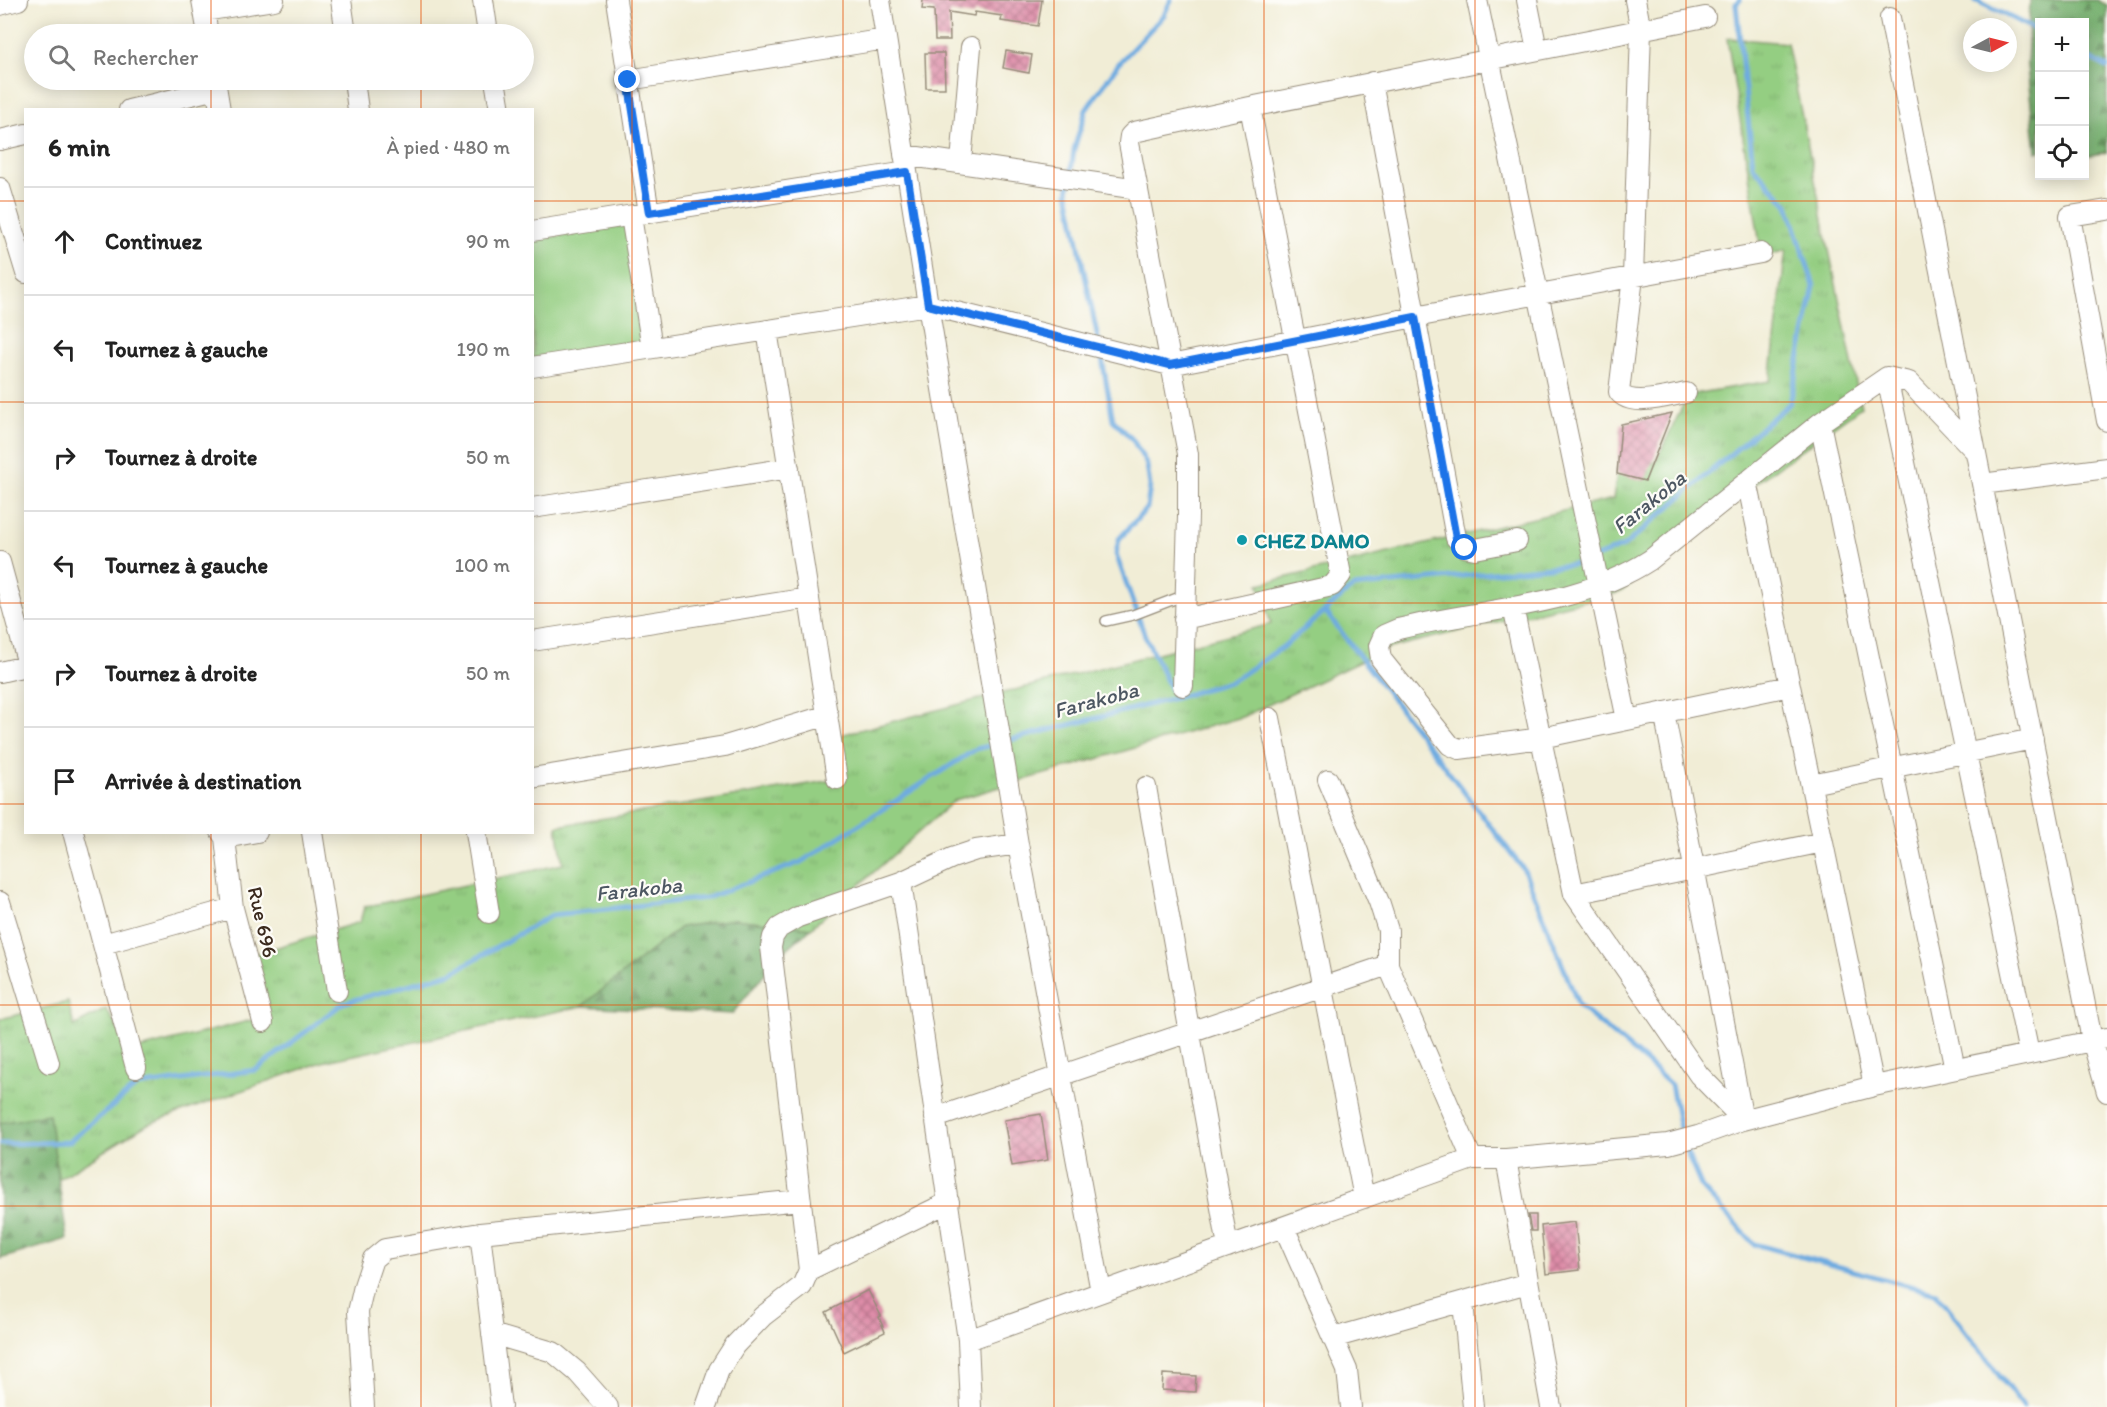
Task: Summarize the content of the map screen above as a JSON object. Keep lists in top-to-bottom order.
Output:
{
  "streets": {
    "street": ["Rue 696"]
  },
  "water": ["Farakoba"],
  "places": ["CHEZ DAMO"],
  "north": "right",
  "page": {
    "map_buttons": ["+", "−"],
    "search": "Rechercher",
    "heading": ["6 min", "À pied · 480 m"],
    "list": [
      ["Continuez", "90 m"],
      ["Tournez à gauche", "190 m"],
      ["Tournez à droite", "50 m"],
      ["Tournez à gauche", "100 m"],
      ["Tournez à droite", "50 m"],
      "Arrivée à destination"
    ]
  }
}
